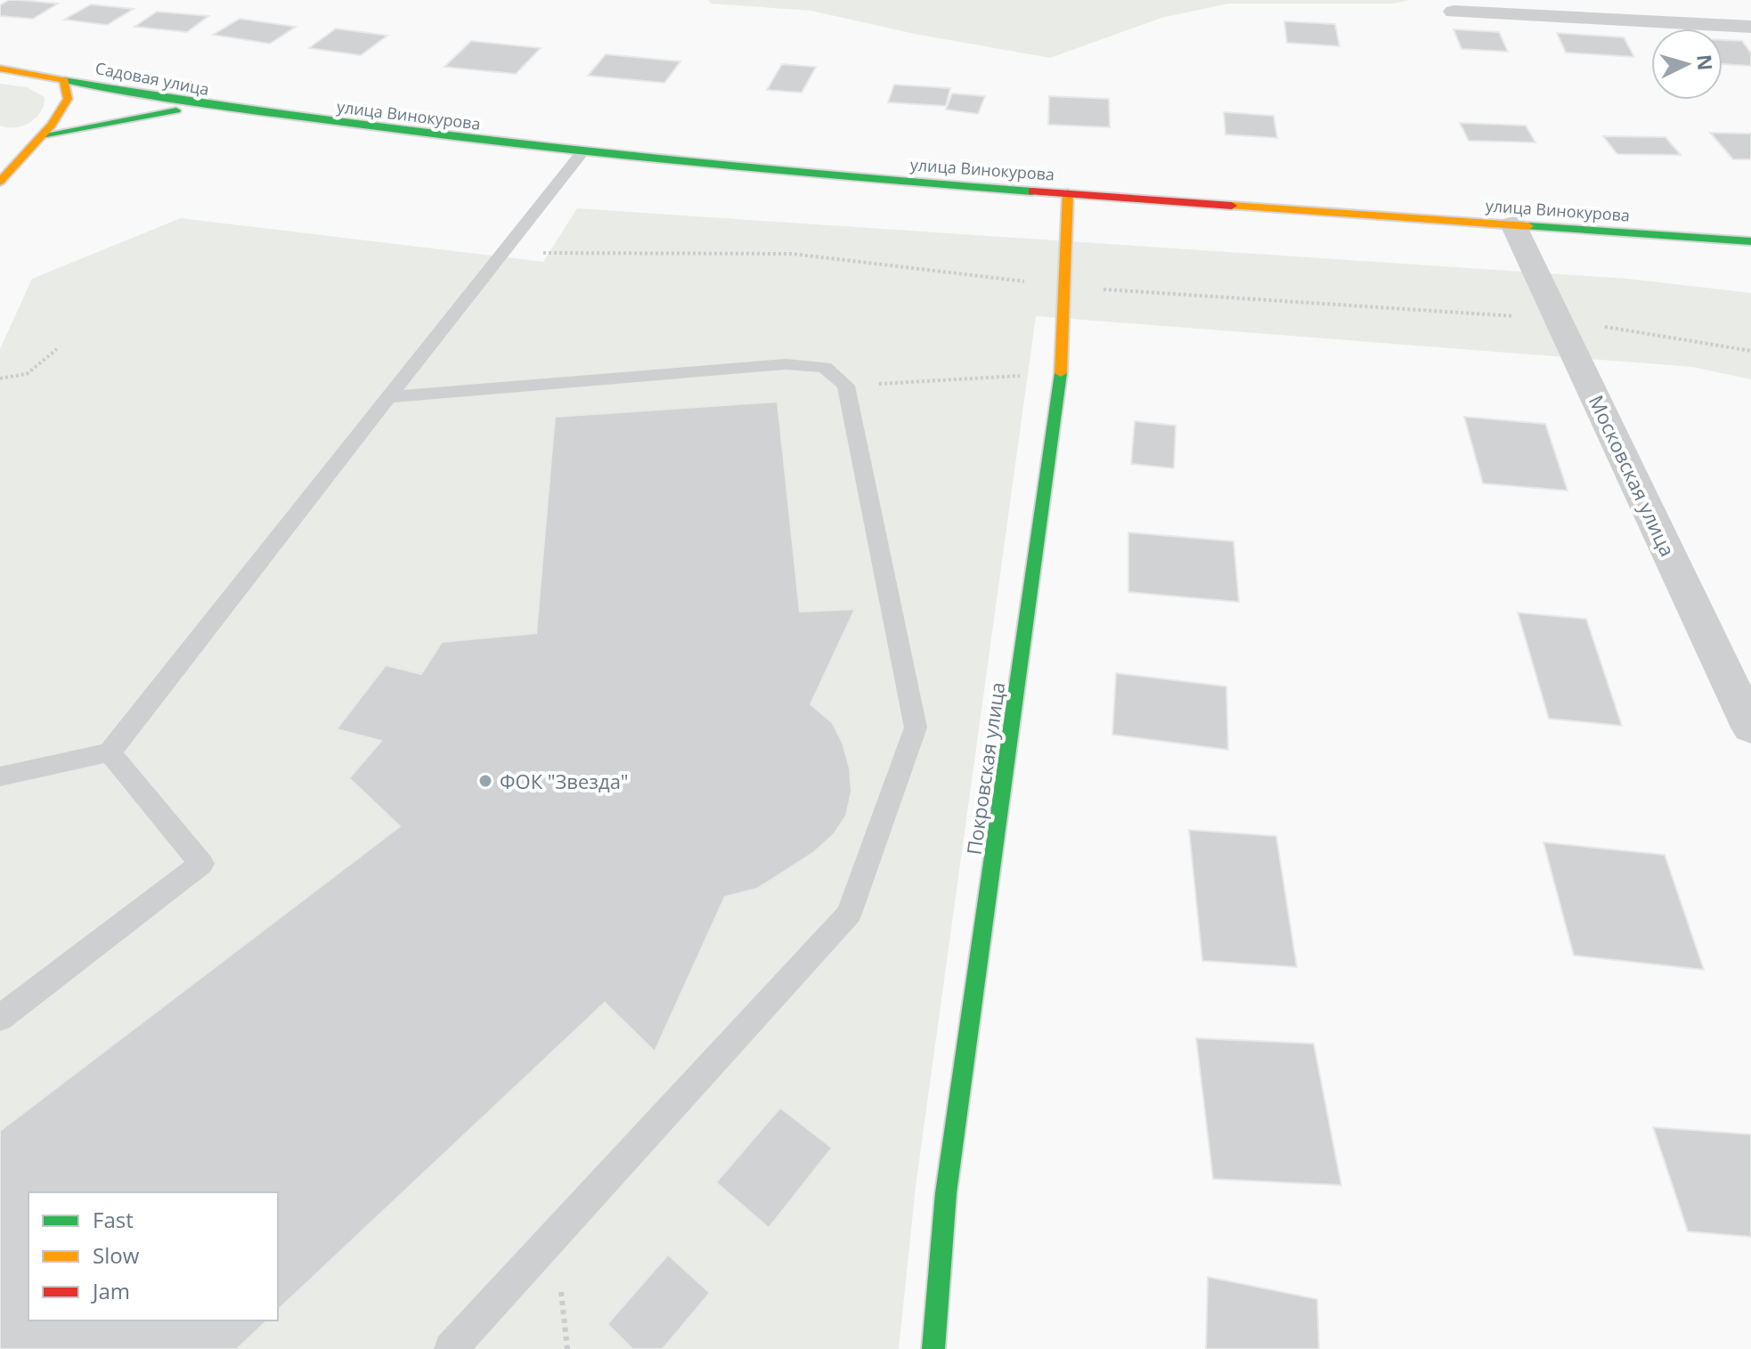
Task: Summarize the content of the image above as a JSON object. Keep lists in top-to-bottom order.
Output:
{
  "streets": {
    "main road": ["Садовая улица", "улица Винокурова", "Покровская улица"],
    "street": ["Московская улица"]
  },
  "crossings": [
    ["Садовая улица", "улица Винокурова"],
    ["улица Винокурова", "Московская улица"],
    ["улица Винокурова", "Покровская улица"]
  ],
  "places": ["ФОК \"Звезда\""],
  "legend": ["Fast", "Slow", "Jam"],
  "north": "right"
}
